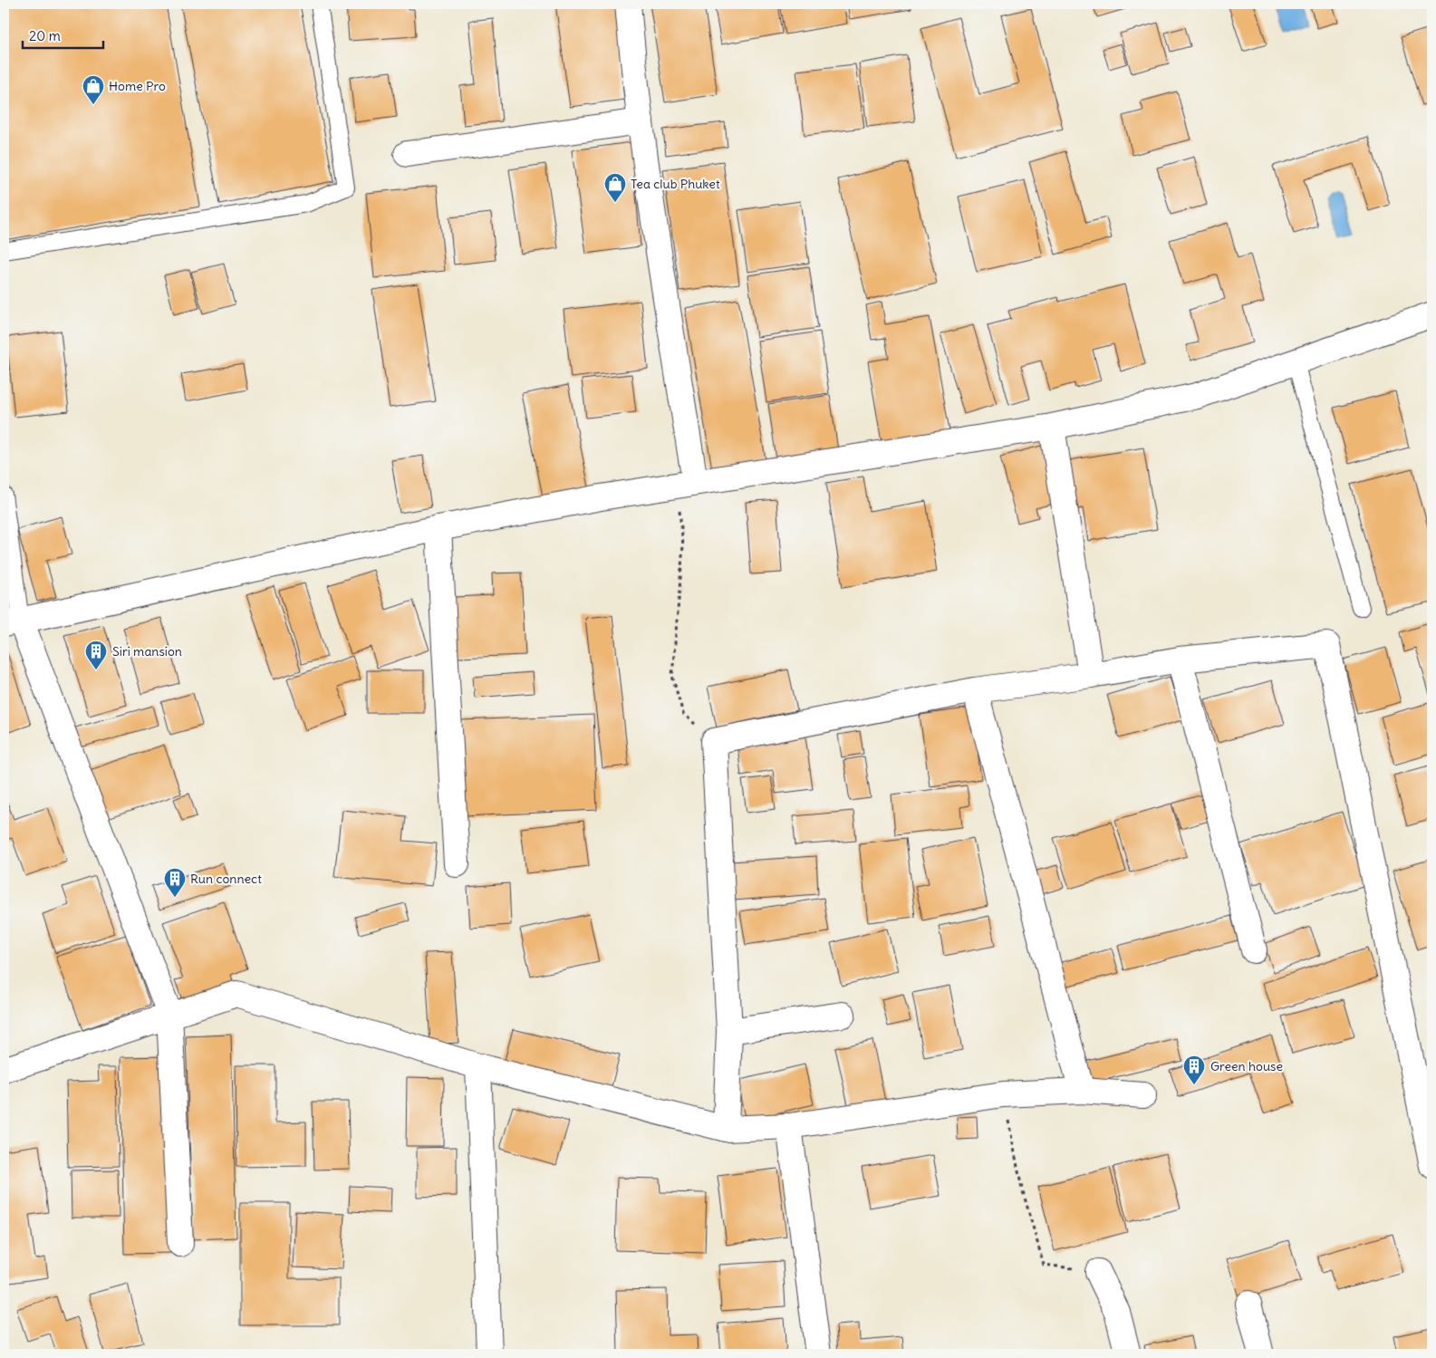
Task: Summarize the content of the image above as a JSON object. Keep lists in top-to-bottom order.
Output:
{
  "places": {
    "shop": ["Home Pro", "Tea club Phuket"],
    "building": ["Siri mansion", "Run connect", "Green house"]
  },
  "scale_bar": "20 m"
}
